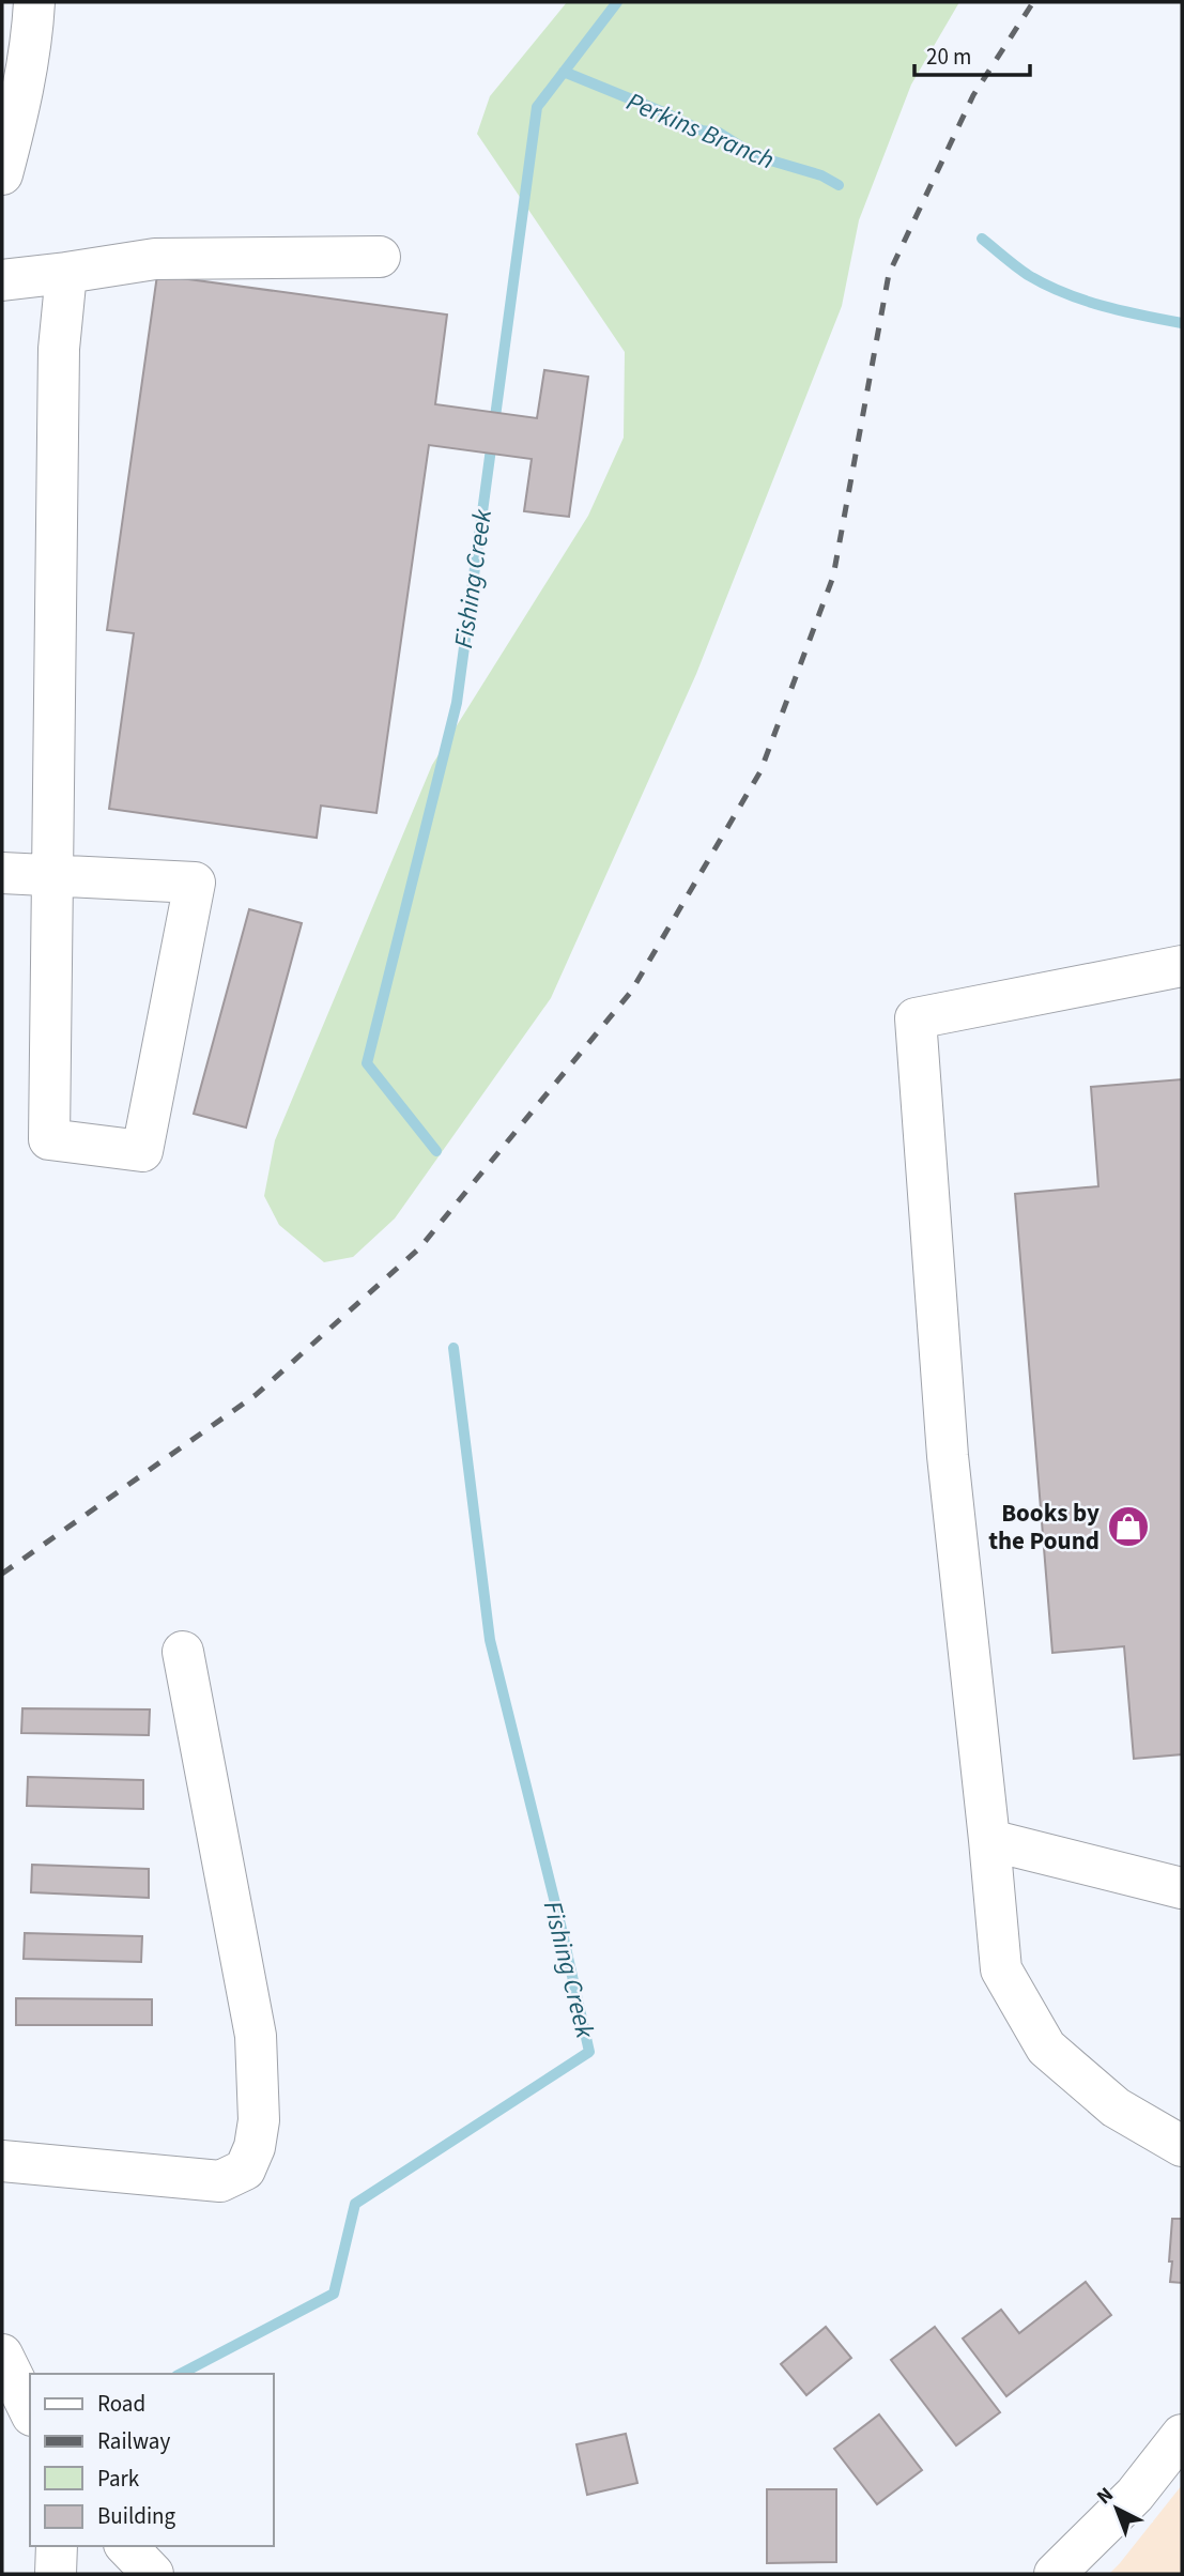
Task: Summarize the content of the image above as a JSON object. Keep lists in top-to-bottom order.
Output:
{
  "water": ["Perkins Branch", "Fishing Creek"],
  "places": {
    "shop": ["Books by the Pound"]
  },
  "legend": [
    "Road",
    "Railway",
    "Park",
    "Building"
  ],
  "scale_bar": "20 m",
  "north": "top left"
}
